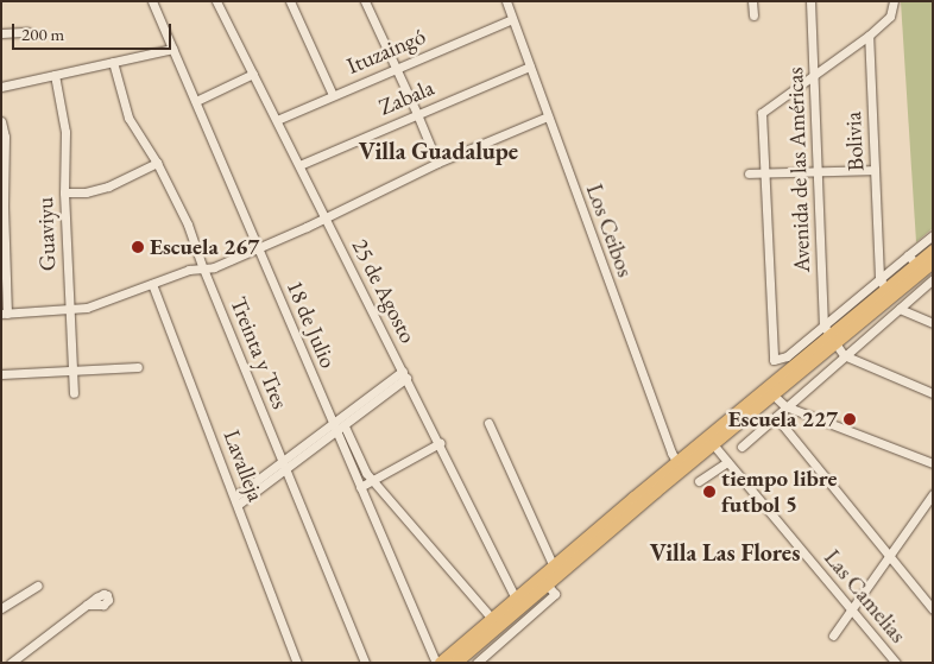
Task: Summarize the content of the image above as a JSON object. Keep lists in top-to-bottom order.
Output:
{
  "streets": {
    "street": [
      "Ituzaingó",
      "Zabala",
      "Bolivia",
      "Avenida de las Américas",
      "Los Ceibos",
      "Guaviyu",
      "25 de Agosto",
      "18 de Julio",
      "Treinta y Tres",
      "Lavalleja",
      "Las Camelias"
    ]
  },
  "crossings": [
    ["Ituzaingó", "Los Ceibos"],
    ["Ituzaingó", "25 de Agosto"],
    ["Zabala", "Los Ceibos"],
    ["Zabala", "25 de Agosto"]
  ],
  "districts": ["Villa Guadalupe", "Villa Las Flores"],
  "places": ["Escuela 267", "Escuela 227", "tiempo libre futbol 5"],
  "scale_bar": "200 m"
}
